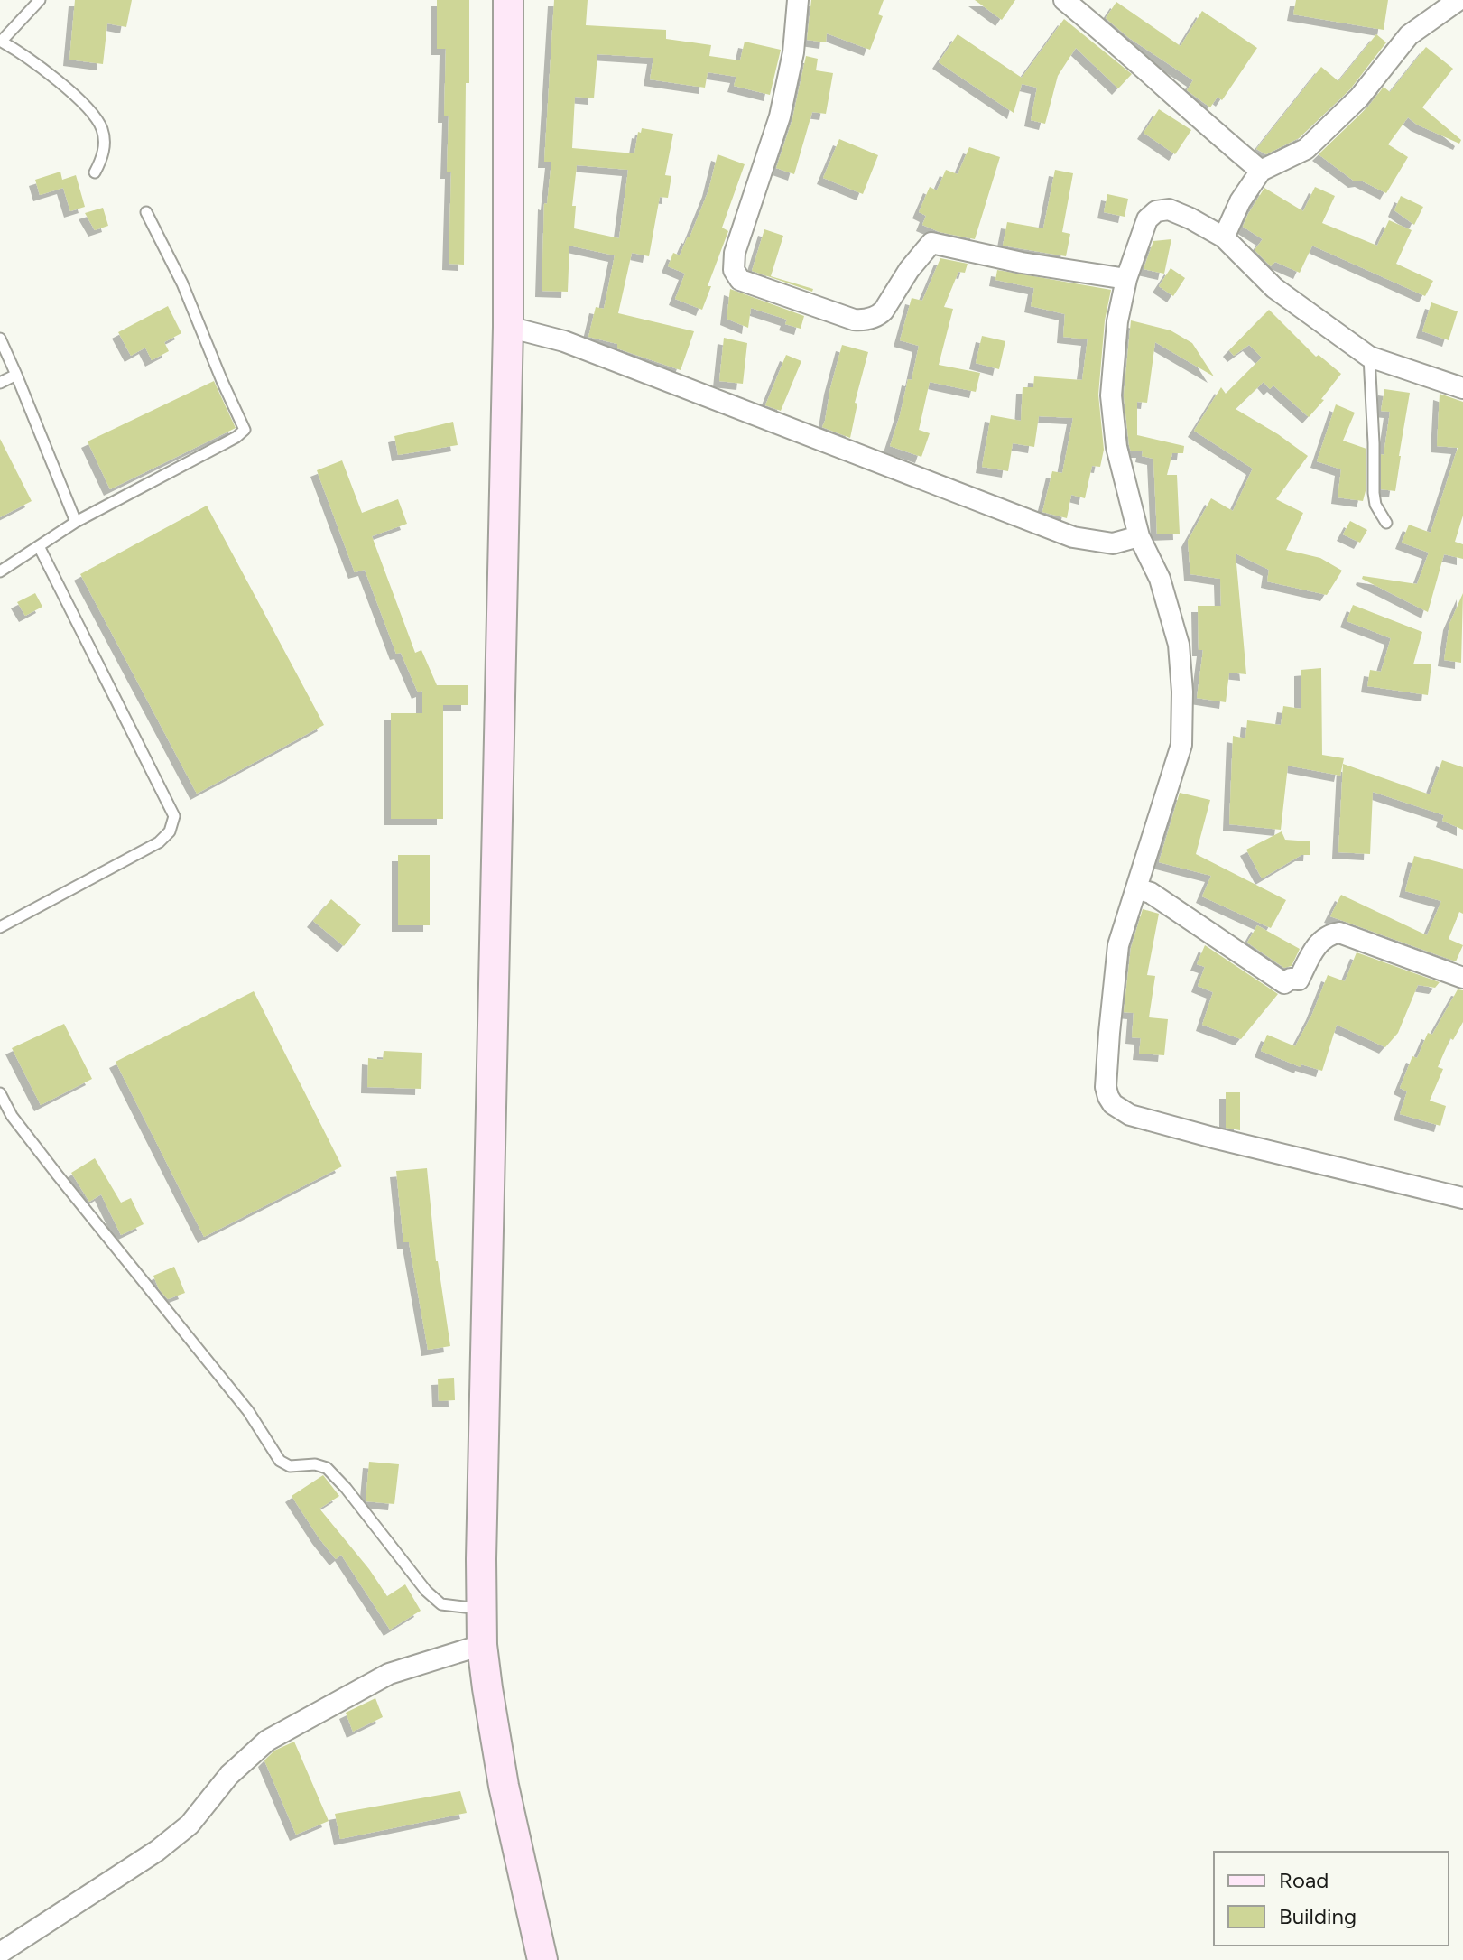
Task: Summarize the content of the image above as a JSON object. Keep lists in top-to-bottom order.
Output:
{
  "legend": ["Road", "Building"]
}
